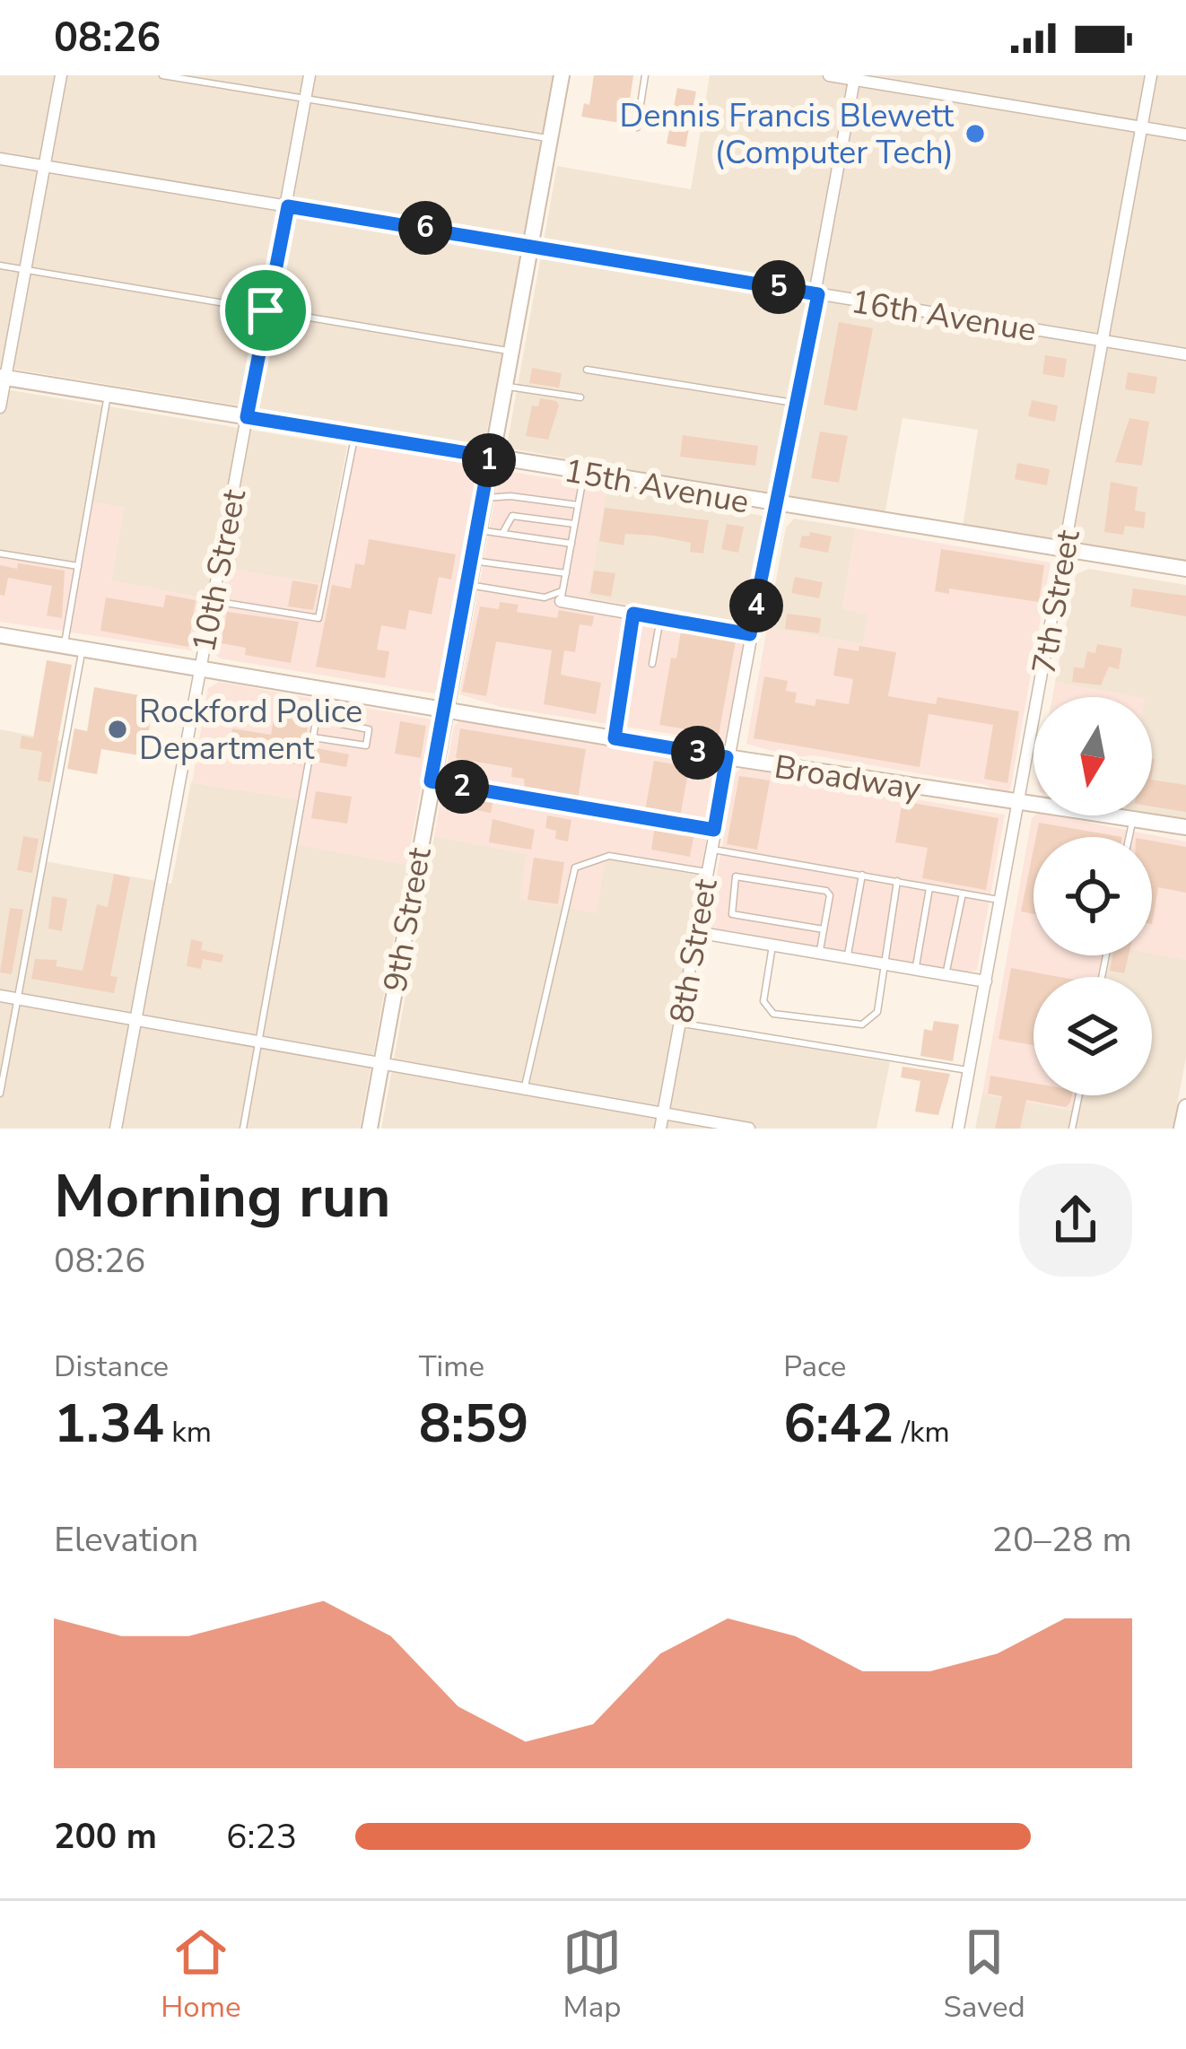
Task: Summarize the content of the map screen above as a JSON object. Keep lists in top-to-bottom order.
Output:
{
  "streets": {
    "street": [
      "16th Avenue",
      "15th Avenue",
      "10th Street",
      "7th Street",
      "Broadway",
      "9th Street",
      "8th Street"
    ]
  },
  "crossings": [
    ["16th Avenue", "10th Street"],
    ["16th Avenue", "7th Street"],
    ["16th Avenue", "9th Street"],
    ["16th Avenue", "8th Street"],
    ["15th Avenue", "10th Street"],
    ["15th Avenue", "7th Street"],
    ["15th Avenue", "9th Street"],
    ["15th Avenue", "8th Street"],
    ["10th Street", "Broadway"],
    ["7th Street", "Broadway"],
    ["Broadway", "9th Street"],
    ["Broadway", "8th Street"]
  ],
  "places": ["Dennis Francis Blewett (Computer Tech)", "Rockford Police Department"],
  "north": "bottom",
  "page": {
    "status": "08:26",
    "pins": [
      "6",
      "5",
      "1",
      "4",
      "3",
      "2"
    ],
    "heading": ["Morning run", "08:26"],
    "stats": [
      ["Distance", "1.34 km"],
      ["Time", "8:59"],
      ["Pace", "6:42 /km"]
    ],
    "chart": ["Elevation", "20–28 m"],
    "list": [
      {
        "name": "200 m",
        "note": "6:23"
      }
    ],
    "tabs": ["Home", "Map", "Saved"]
  }
}
